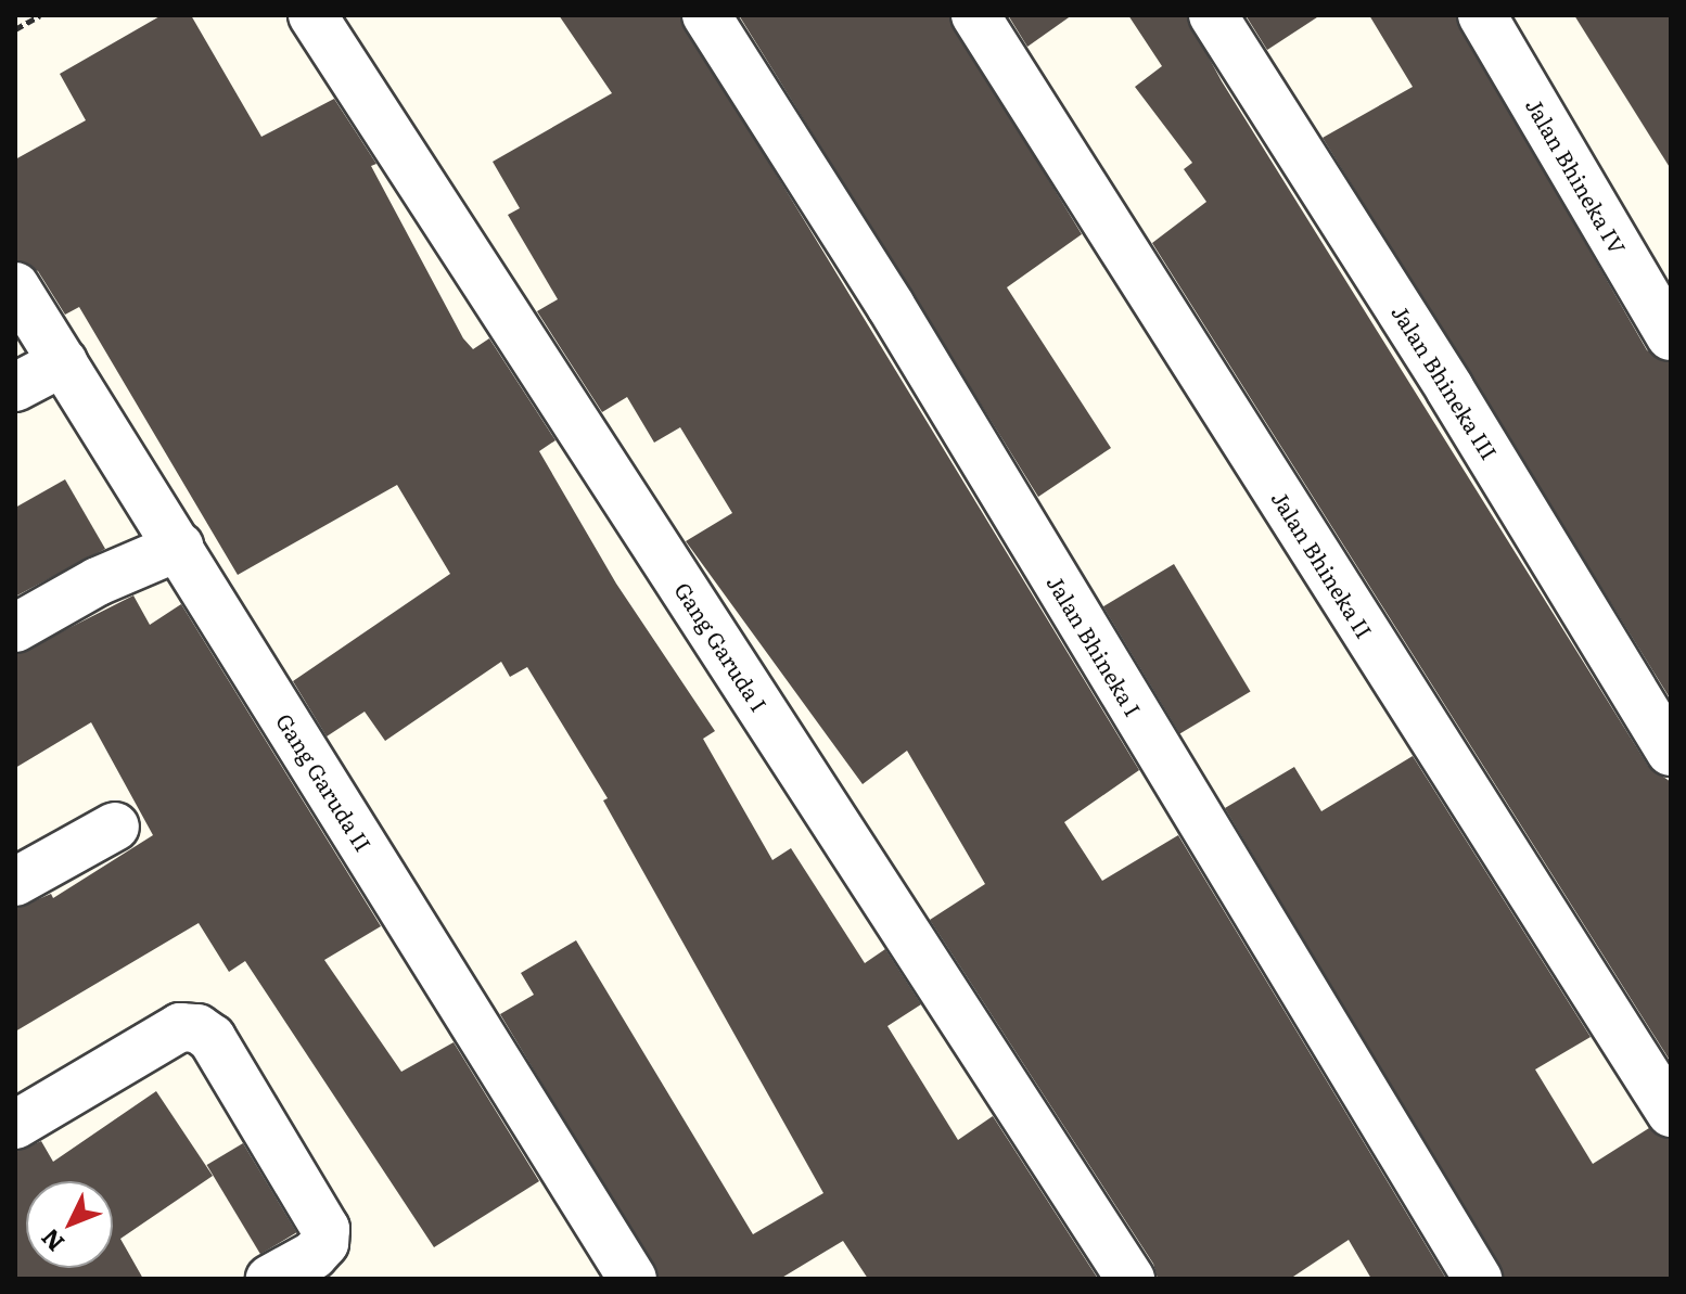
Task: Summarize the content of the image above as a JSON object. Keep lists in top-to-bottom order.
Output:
{
  "streets": {
    "street": [
      "Jalan Bhineka IV",
      "Jalan Bhineka III",
      "Jalan Bhineka II",
      "Jalan Bhineka I",
      "Gang Garuda I",
      "Gang Garuda II"
    ]
  },
  "north": "bottom left"
}
